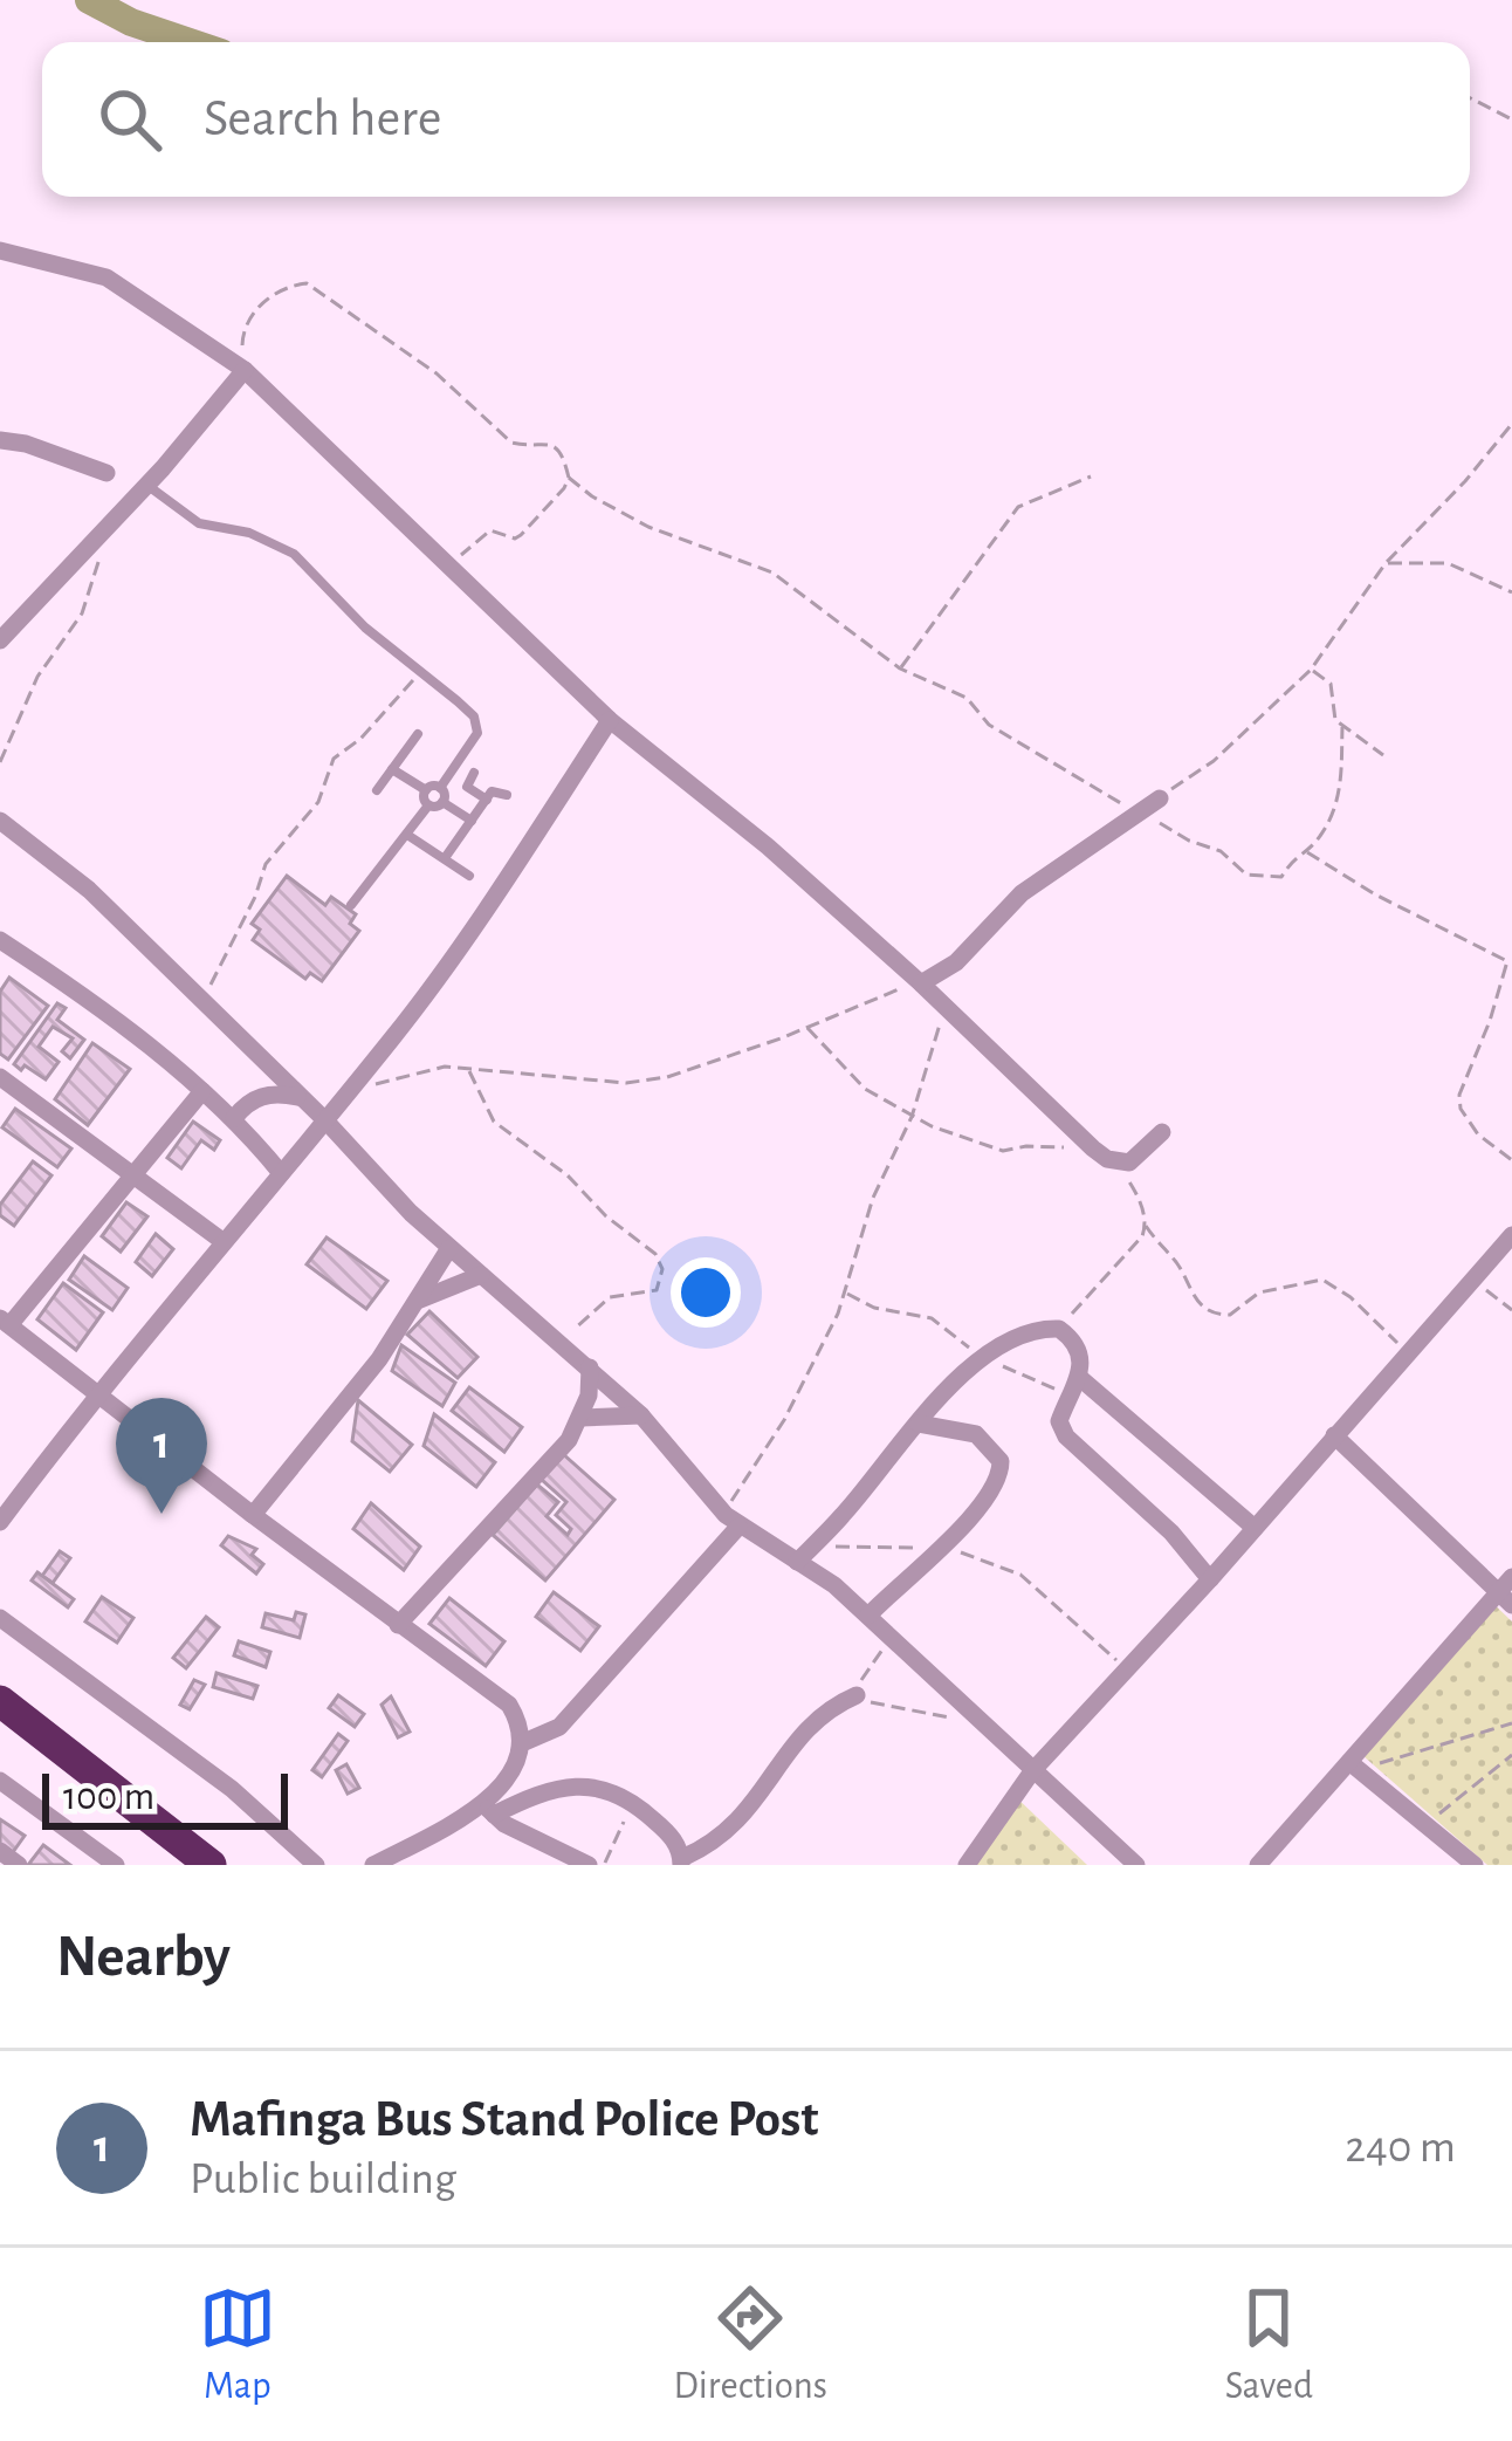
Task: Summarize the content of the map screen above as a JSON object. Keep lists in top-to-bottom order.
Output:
{
  "scale_bar": "100 m",
  "page": {
    "search": "Search here",
    "pins": "1",
    "scale": "100 m",
    "heading": "Nearby",
    "list": [
      {
        "mark": "1",
        "name": "Mafinga Bus Stand Police Post",
        "note": "Public building",
        "value": "240 m"
      }
    ],
    "nav": ["Map", "Directions", "Saved"]
  }
}
